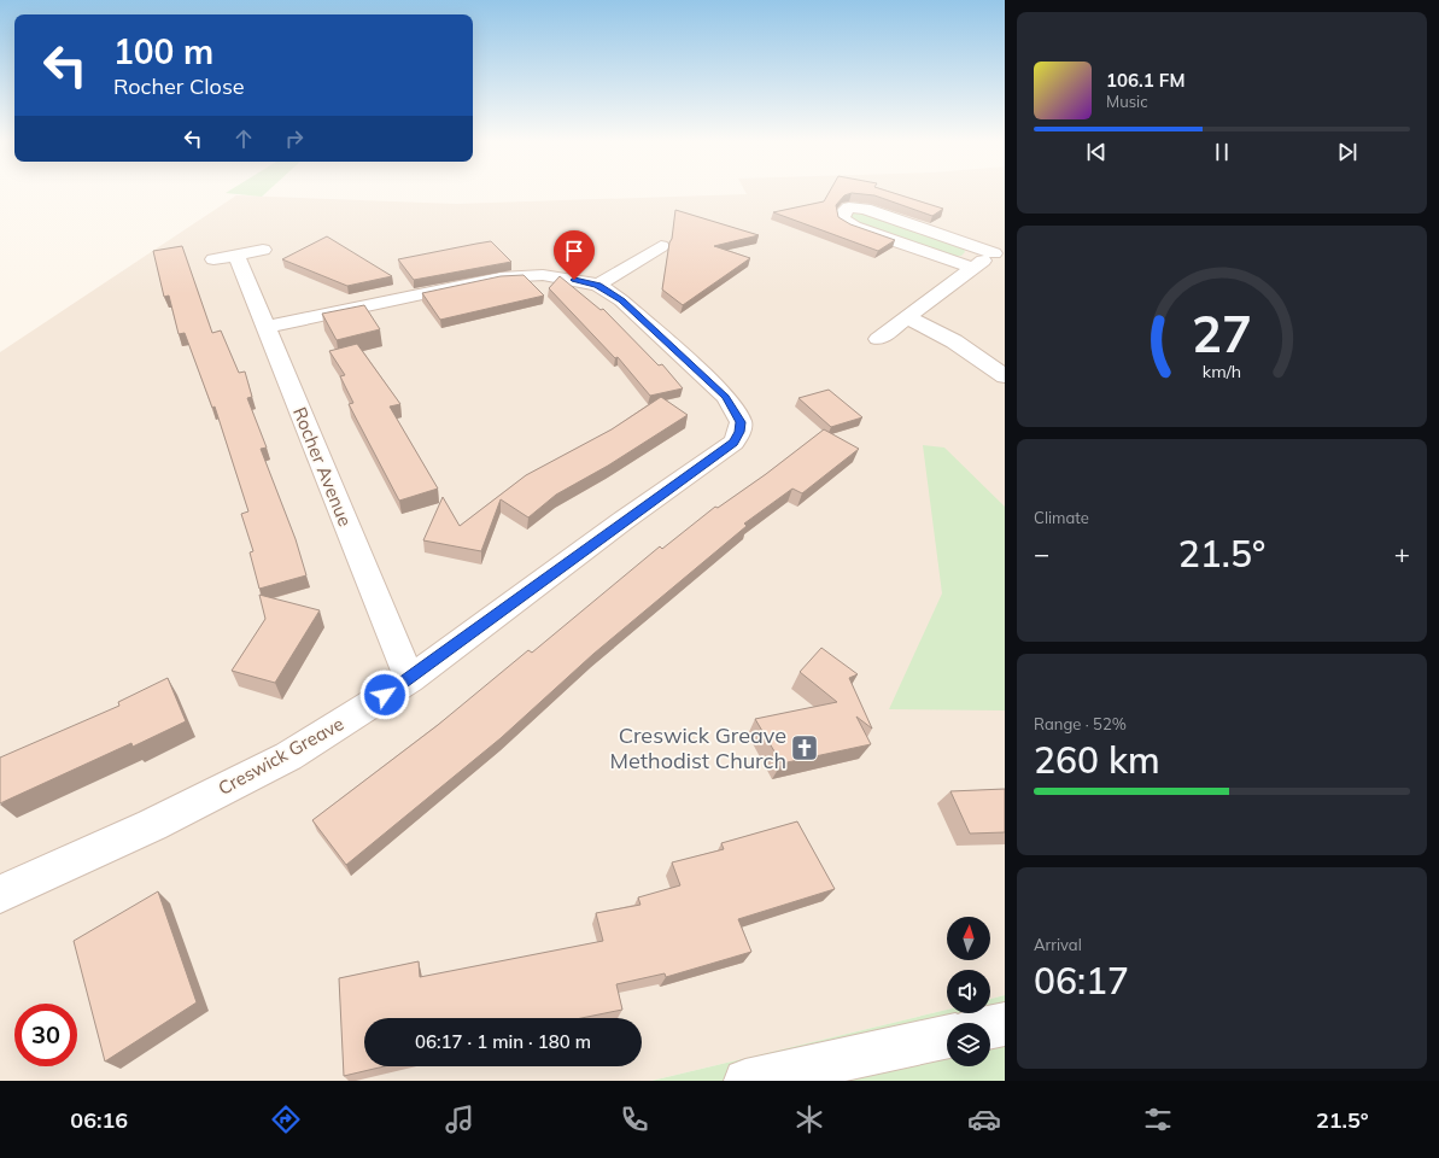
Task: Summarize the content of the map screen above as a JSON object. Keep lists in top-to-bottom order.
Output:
{
  "streets": {
    "street": ["Rocher Avenue", "Creswick Greave"]
  },
  "crossings": [
    ["Rocher Avenue", "Creswick Greave"]
  ],
  "places": {
    "church": ["Creswick Greave Methodist Church"]
  },
  "north": "top",
  "page": {
    "turn": ["100 m", "Rocher Close"],
    "song": ["106.1 FM", "Music"],
    "tile": [
      "Climate",
      ["Range · 52%", "260 km"],
      ["Arrival", "06:17"]
    ],
    "heat": ["−", "21.5°", "+"],
    "limit": "30",
    "trip": "06:17 · 1 min · 180 m",
    "tabs": ["06:16", "21.5°"],
    "gauge": ["27", "km/h"]
  }
}
